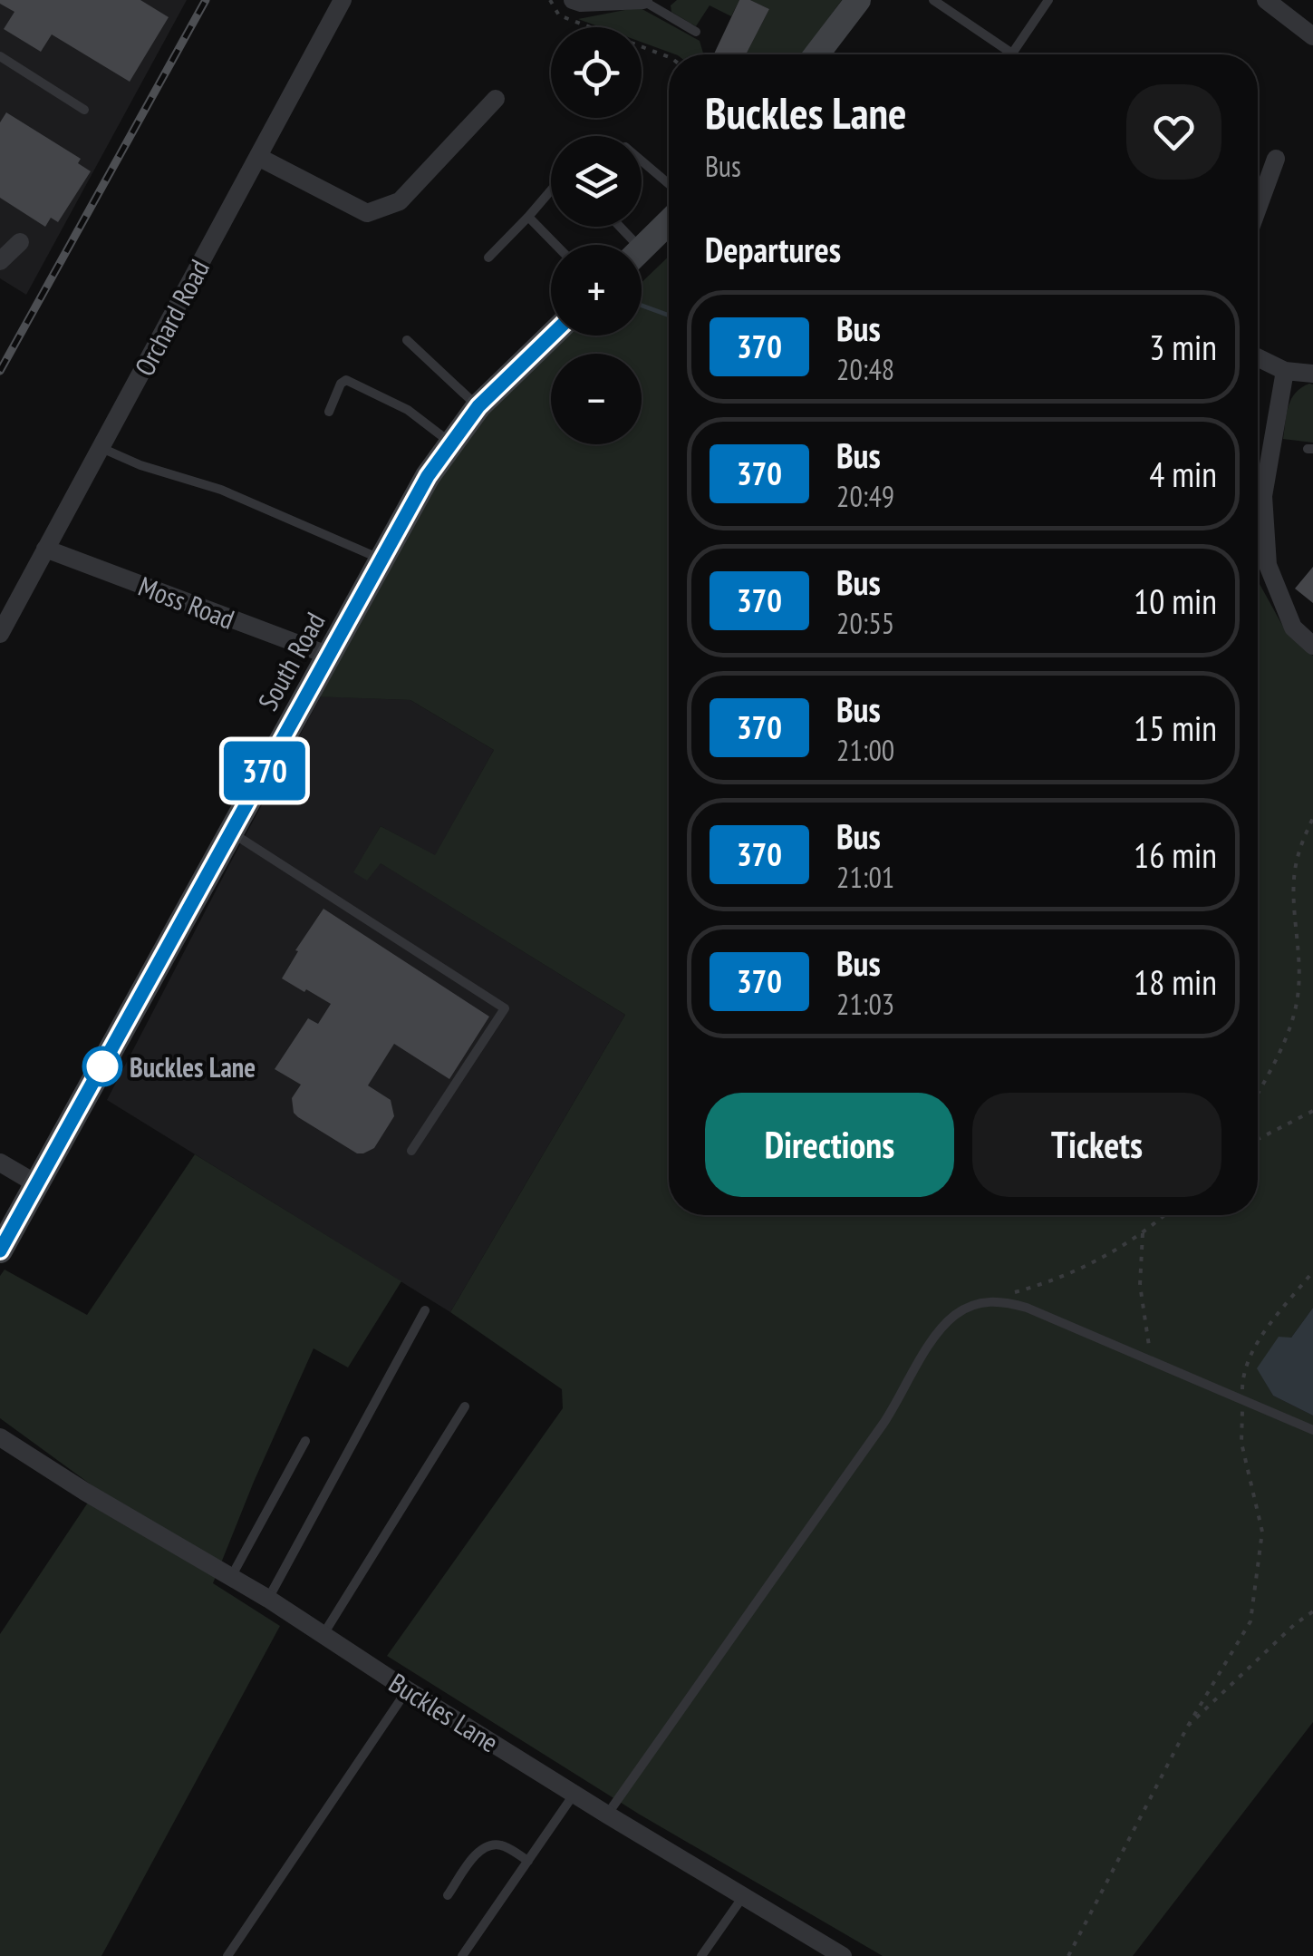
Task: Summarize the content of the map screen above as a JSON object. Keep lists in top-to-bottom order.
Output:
{
  "streets": {
    "main road": ["South Road"],
    "street": ["Orchard Road", "Moss Road", "Buckles Lane"]
  },
  "crossings": [
    ["Orchard Road", "Moss Road"],
    ["Moss Road", "South Road"]
  ],
  "places": ["Buckles Lane"],
  "lines": ["bus line 370"],
  "page": {
    "on_map": "370",
    "map_buttons": ["+", "−"],
    "heading": [
      ["Buckles Lane", "Bus"],
      "Departures"
    ],
    "list": [
      {
        "mark": "370",
        "name": "Bus",
        "note": "20:48",
        "value": "3 min"
      },
      {
        "mark": "370",
        "name": "Bus",
        "note": "20:49",
        "value": "4 min"
      },
      {
        "mark": "370",
        "name": "Bus",
        "note": "20:55",
        "value": "10 min"
      },
      {
        "mark": "370",
        "name": "Bus",
        "note": "21:00",
        "value": "15 min"
      },
      {
        "mark": "370",
        "name": "Bus",
        "note": "21:01",
        "value": "16 min"
      },
      {
        "mark": "370",
        "name": "Bus",
        "note": "21:03",
        "value": "18 min"
      }
    ],
    "buttons": ["Directions", "Tickets"]
  }
}
